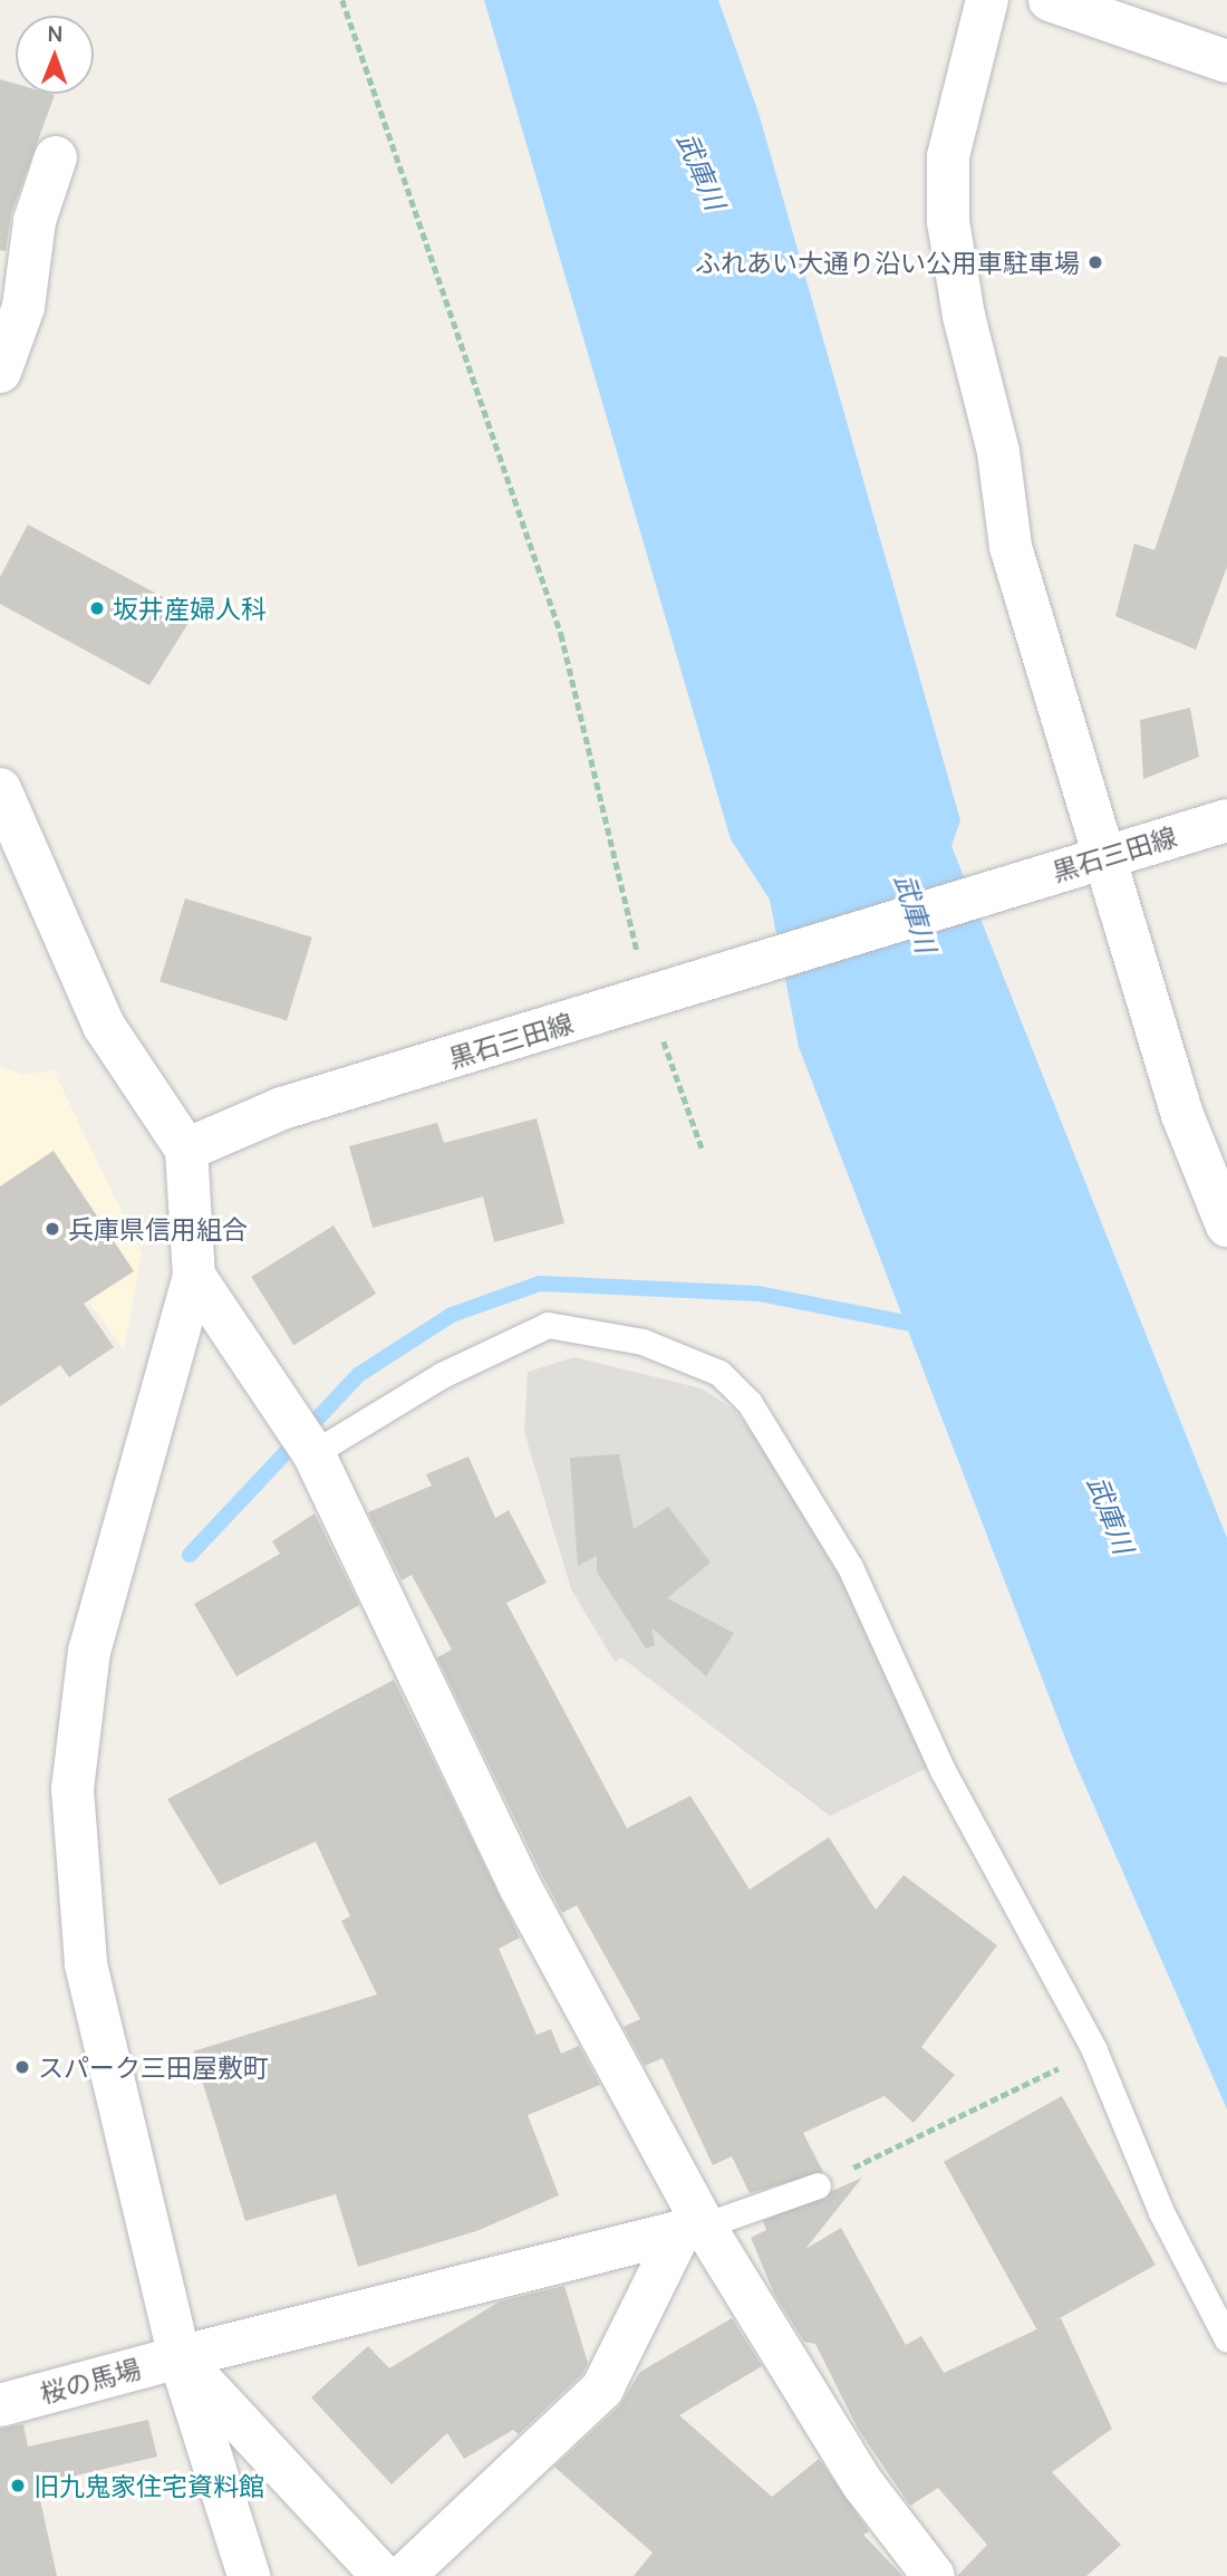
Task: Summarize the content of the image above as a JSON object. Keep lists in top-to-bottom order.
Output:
{
  "streets": {
    "street": ["黒石三田線", "桜の馬場"]
  },
  "water": ["武庫川"],
  "places": [
    "ふれあい大通り沿い公用車駐車場",
    "坂井産婦人科",
    "兵庫県信用組合",
    "スパーク三田屋敷町",
    "旧九鬼家住宅資料館"
  ],
  "north": "top"
}
